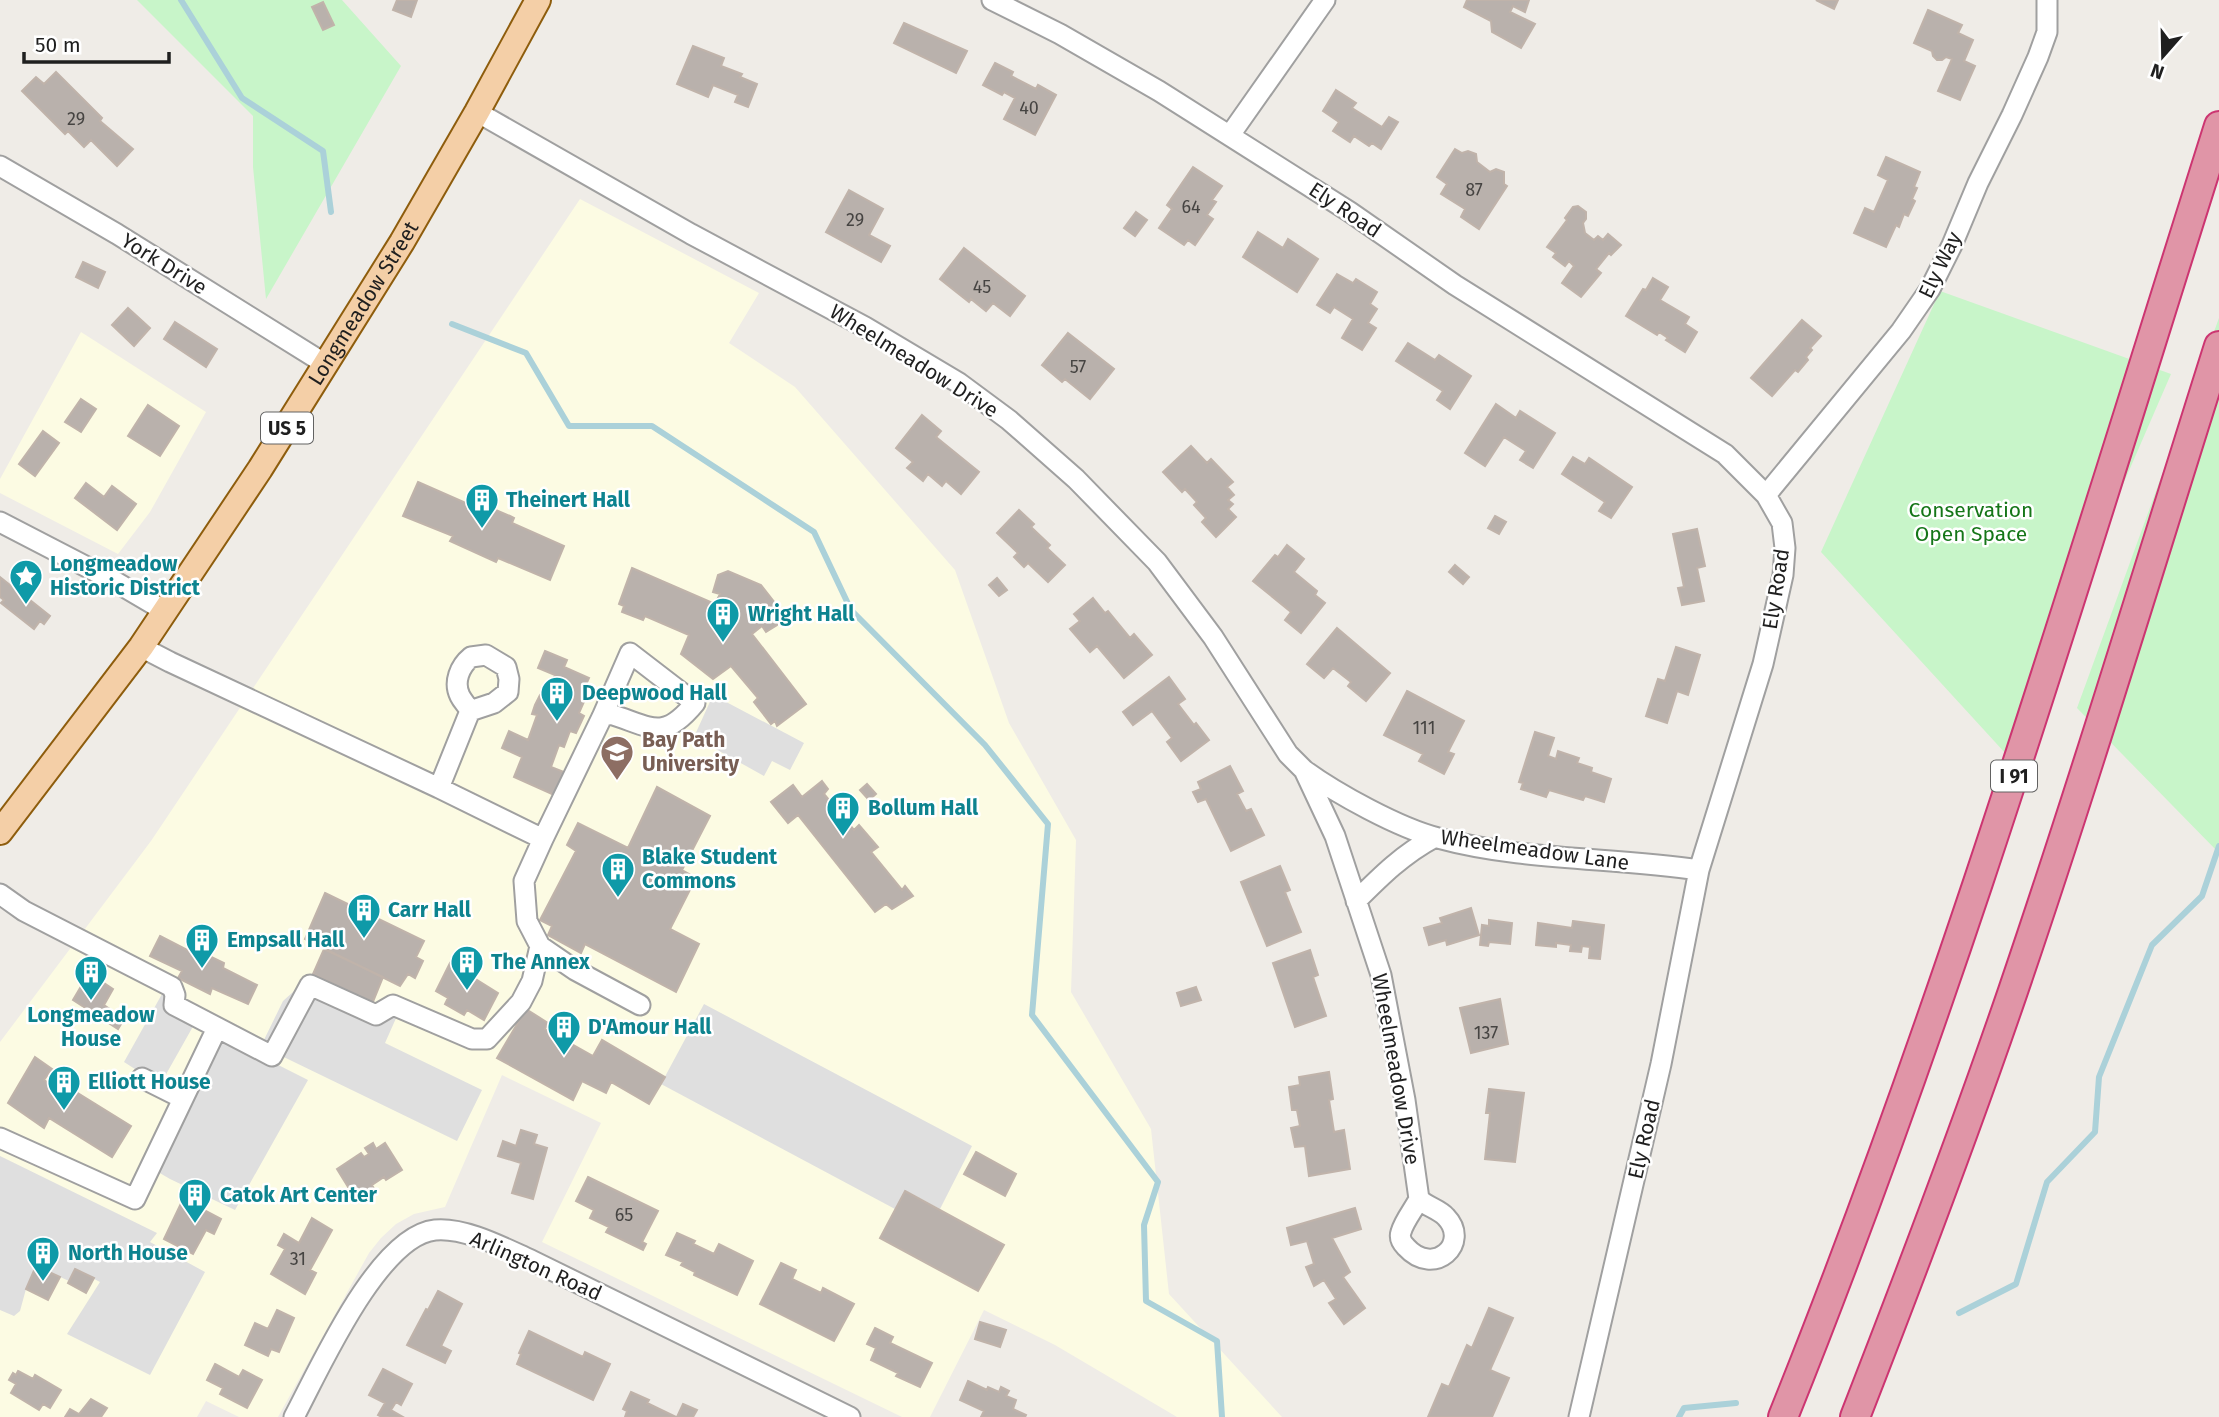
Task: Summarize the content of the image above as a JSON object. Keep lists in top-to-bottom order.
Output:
{
  "streets": {
    "highway": ["I 91"],
    "main road": ["Longmeadow Street", "US 5"],
    "street": [
      "Ely Road",
      "York Drive",
      "Ely Way",
      "Wheelmeadow Drive",
      "Wheelmeadow Lane",
      "Arlington Road"
    ]
  },
  "crossings": [
    ["Ely Road", "Ely Way"],
    ["Ely Road", "Wheelmeadow Lane"],
    ["York Drive", "Longmeadow Street"],
    ["Longmeadow Street", "Wheelmeadow Drive"],
    ["Wheelmeadow Drive", "Wheelmeadow Lane"]
  ],
  "parks": ["Conservation Open Space"],
  "places": {
    "building": [
      "Theinert Hall",
      "Wright Hall",
      "Deepwood Hall",
      "Bollum Hall",
      "Blake Student Commons",
      "Carr Hall",
      "Empsall Hall",
      "The Annex",
      "Longmeadow House",
      "D'Amour Hall",
      "Elliott House",
      "Catok Art Center",
      "North House"
    ],
    "place": ["Longmeadow Historic District"],
    "school or university": ["Bay Path University"]
  },
  "house_numbers": [
    "40",
    "29",
    "87",
    "64",
    "29",
    "45",
    "57",
    "111",
    "137",
    "65",
    "31"
  ],
  "scale_bar": "50 m",
  "north": "bottom"
}
